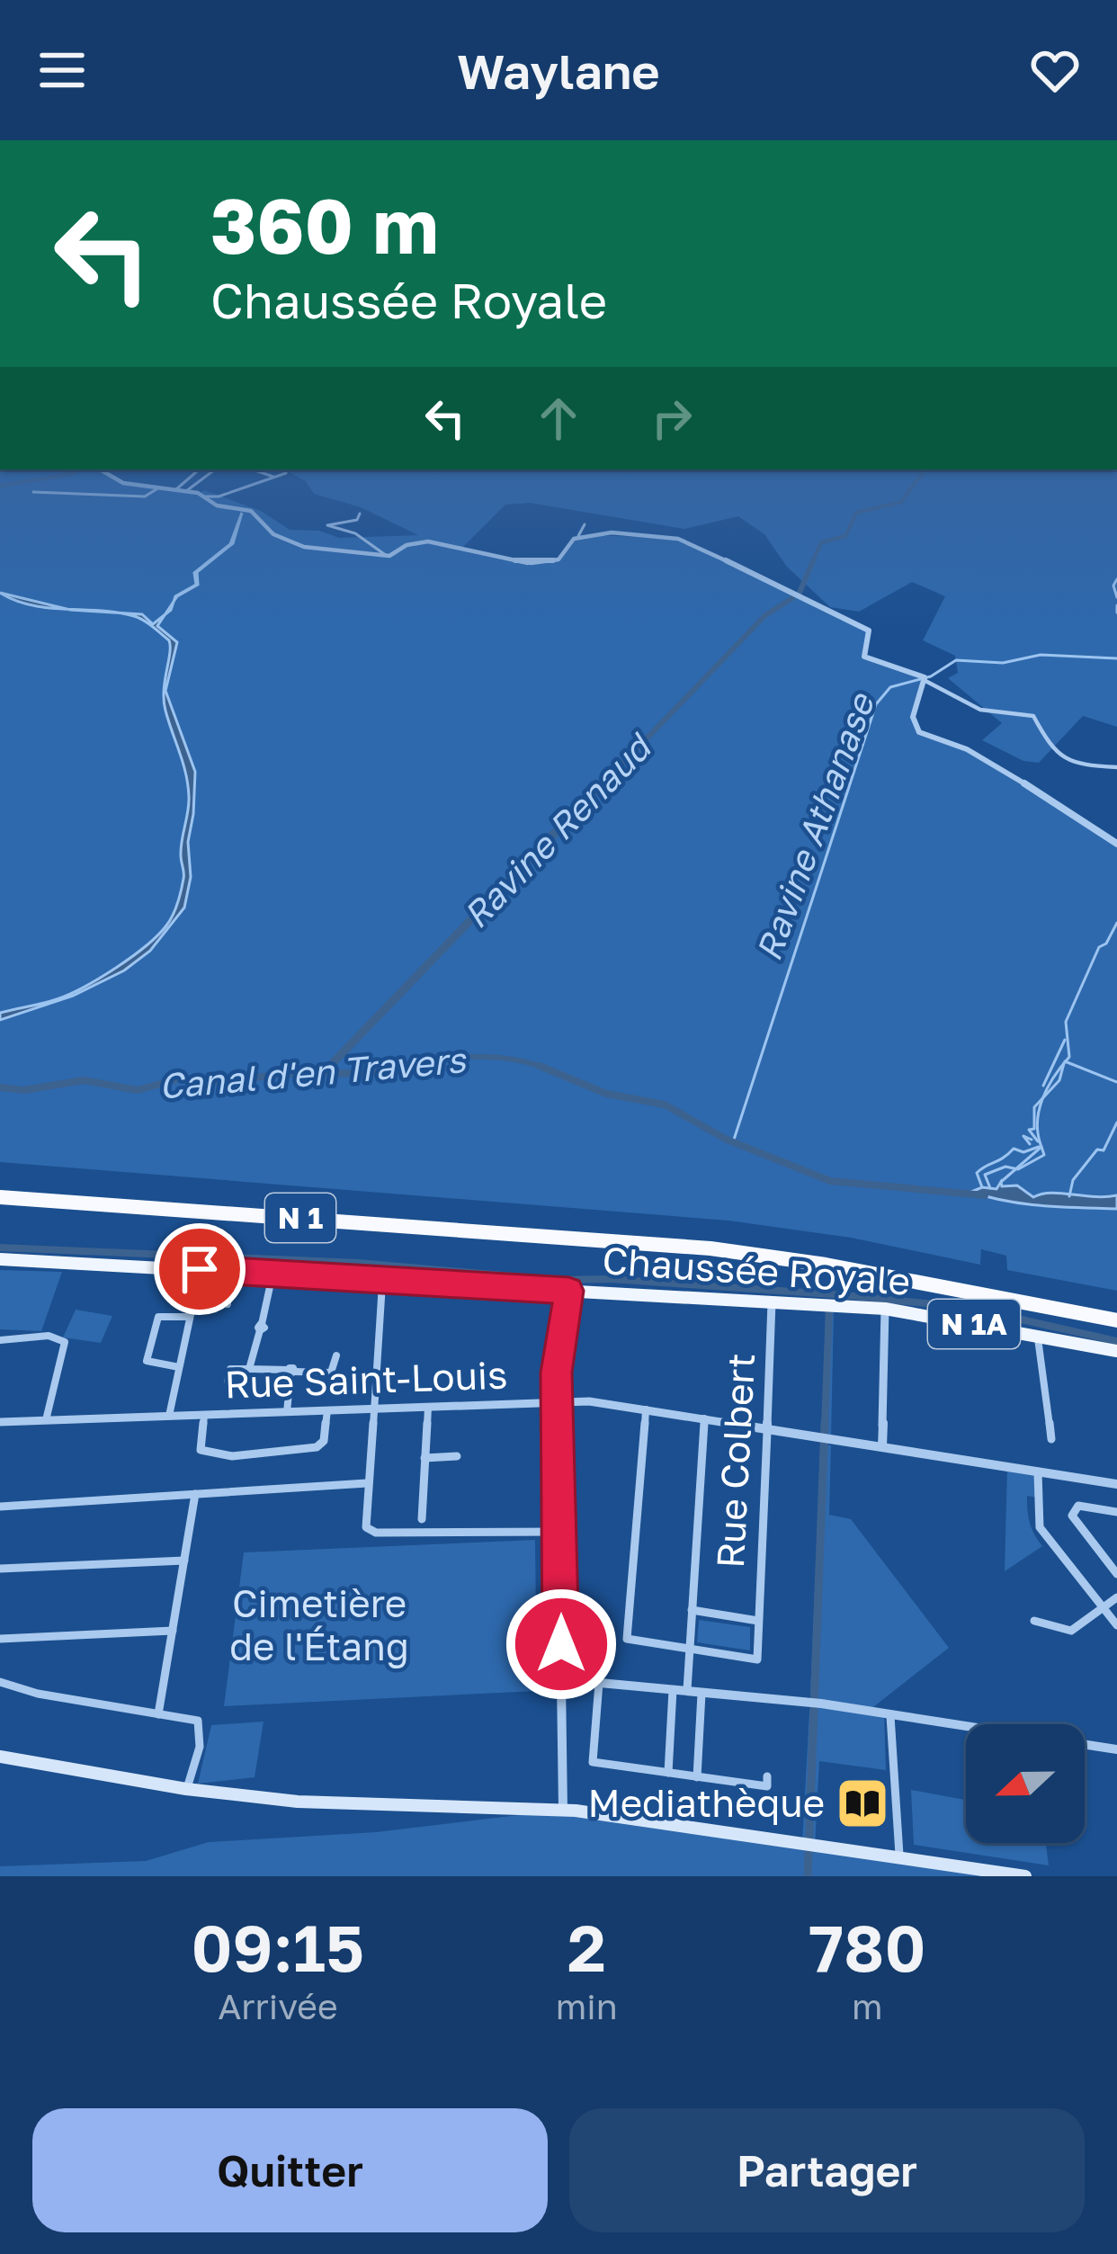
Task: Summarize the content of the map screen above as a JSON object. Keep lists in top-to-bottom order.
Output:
{
  "streets": {
    "highway": ["N 1"],
    "main road": ["Chaussée Royale", "N 1A"],
    "street": ["Rue Saint-Louis", "Rue Colbert"]
  },
  "crossings": [
    ["Chaussée Royale", "Rue Colbert"],
    ["Rue Saint-Louis", "Rue Colbert"]
  ],
  "water": ["Ravine Athanase", "Ravine Renaud", "Canal d'en Travers"],
  "parks": ["Cimetière de l'Étang"],
  "places": {
    "library": ["Mediathèque"]
  },
  "north": "left",
  "page": {
    "header": "Waylane",
    "turn": ["360 m", "Chaussée Royale"],
    "eta": [
      "09:15",
      "Arrivée",
      "2",
      "min",
      "780",
      "m"
    ],
    "buttons": ["Quitter", "Partager"]
  }
}
